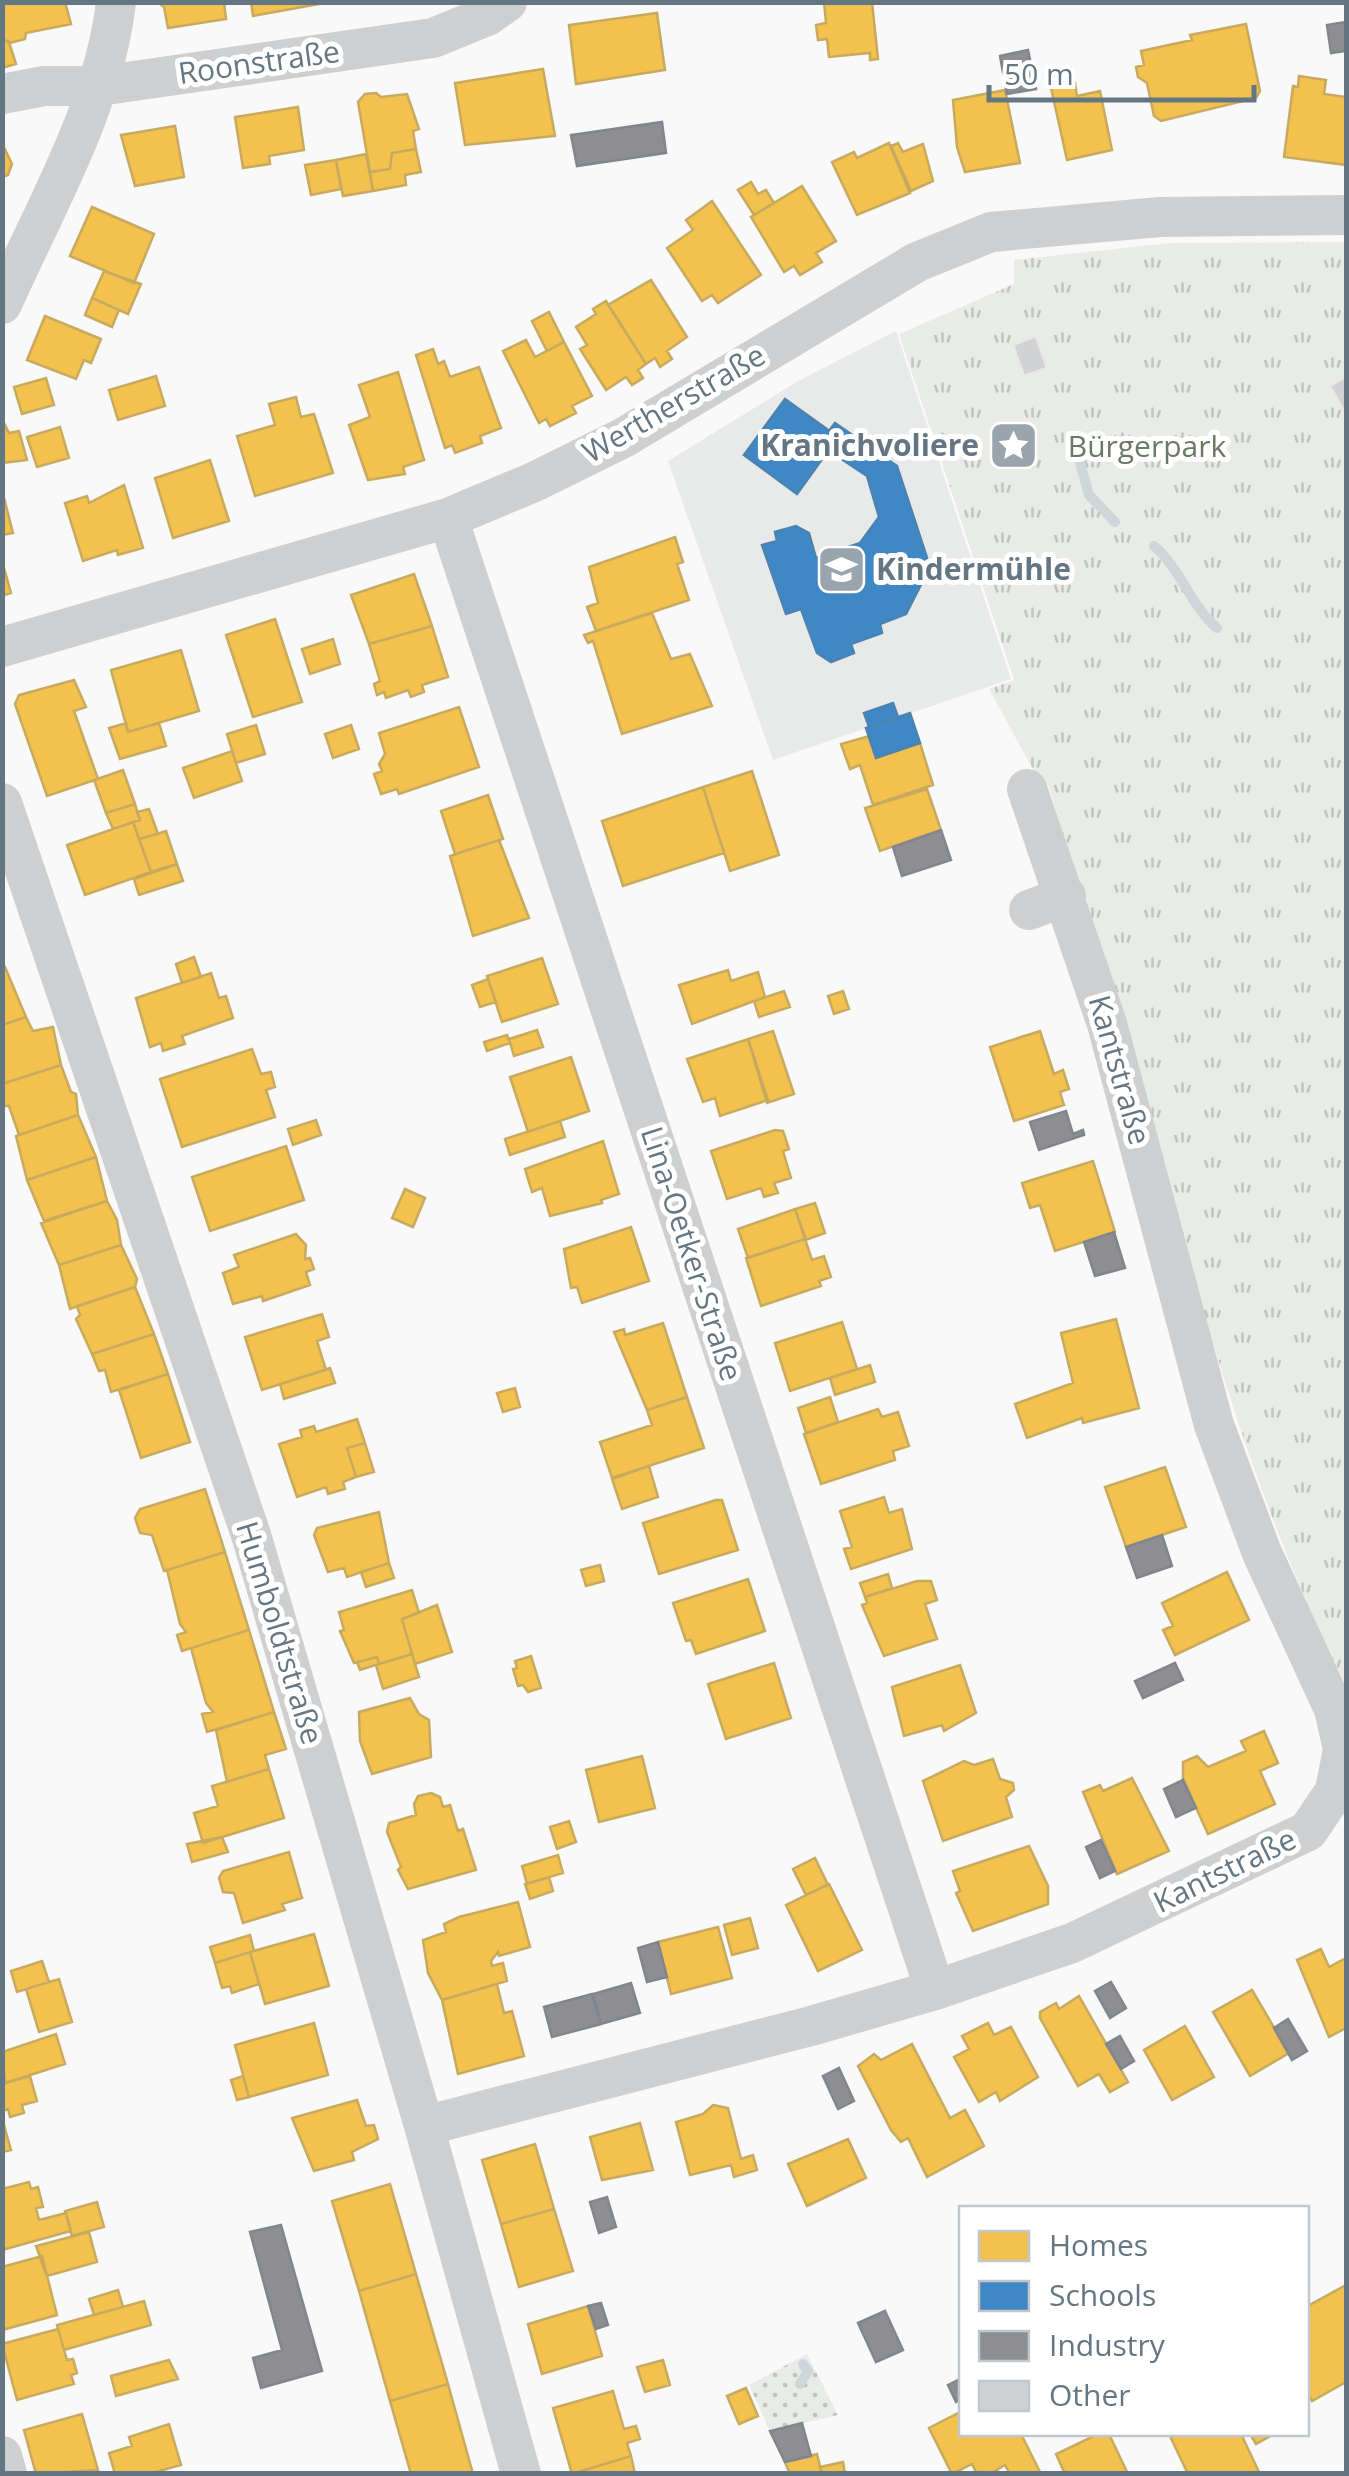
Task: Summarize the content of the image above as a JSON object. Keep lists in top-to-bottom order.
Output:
{
  "streets": {
    "street": [
      "Roonstraße",
      "Wertherstraße",
      "Kantstraße",
      "Lina-Oetker-Straße",
      "Humboldtstraße"
    ]
  },
  "crossings": [
    ["Wertherstraße", "Lina-Oetker-Straße"],
    ["Kantstraße", "Lina-Oetker-Straße"],
    ["Kantstraße", "Humboldtstraße"]
  ],
  "parks": ["Bürgerpark"],
  "places": {
    "place": ["Kranichvoliere"],
    "school or university": ["Kindermühle"]
  },
  "legend": [
    "Homes",
    "Schools",
    "Industry",
    "Other"
  ],
  "scale_bar": "50 m"
}
